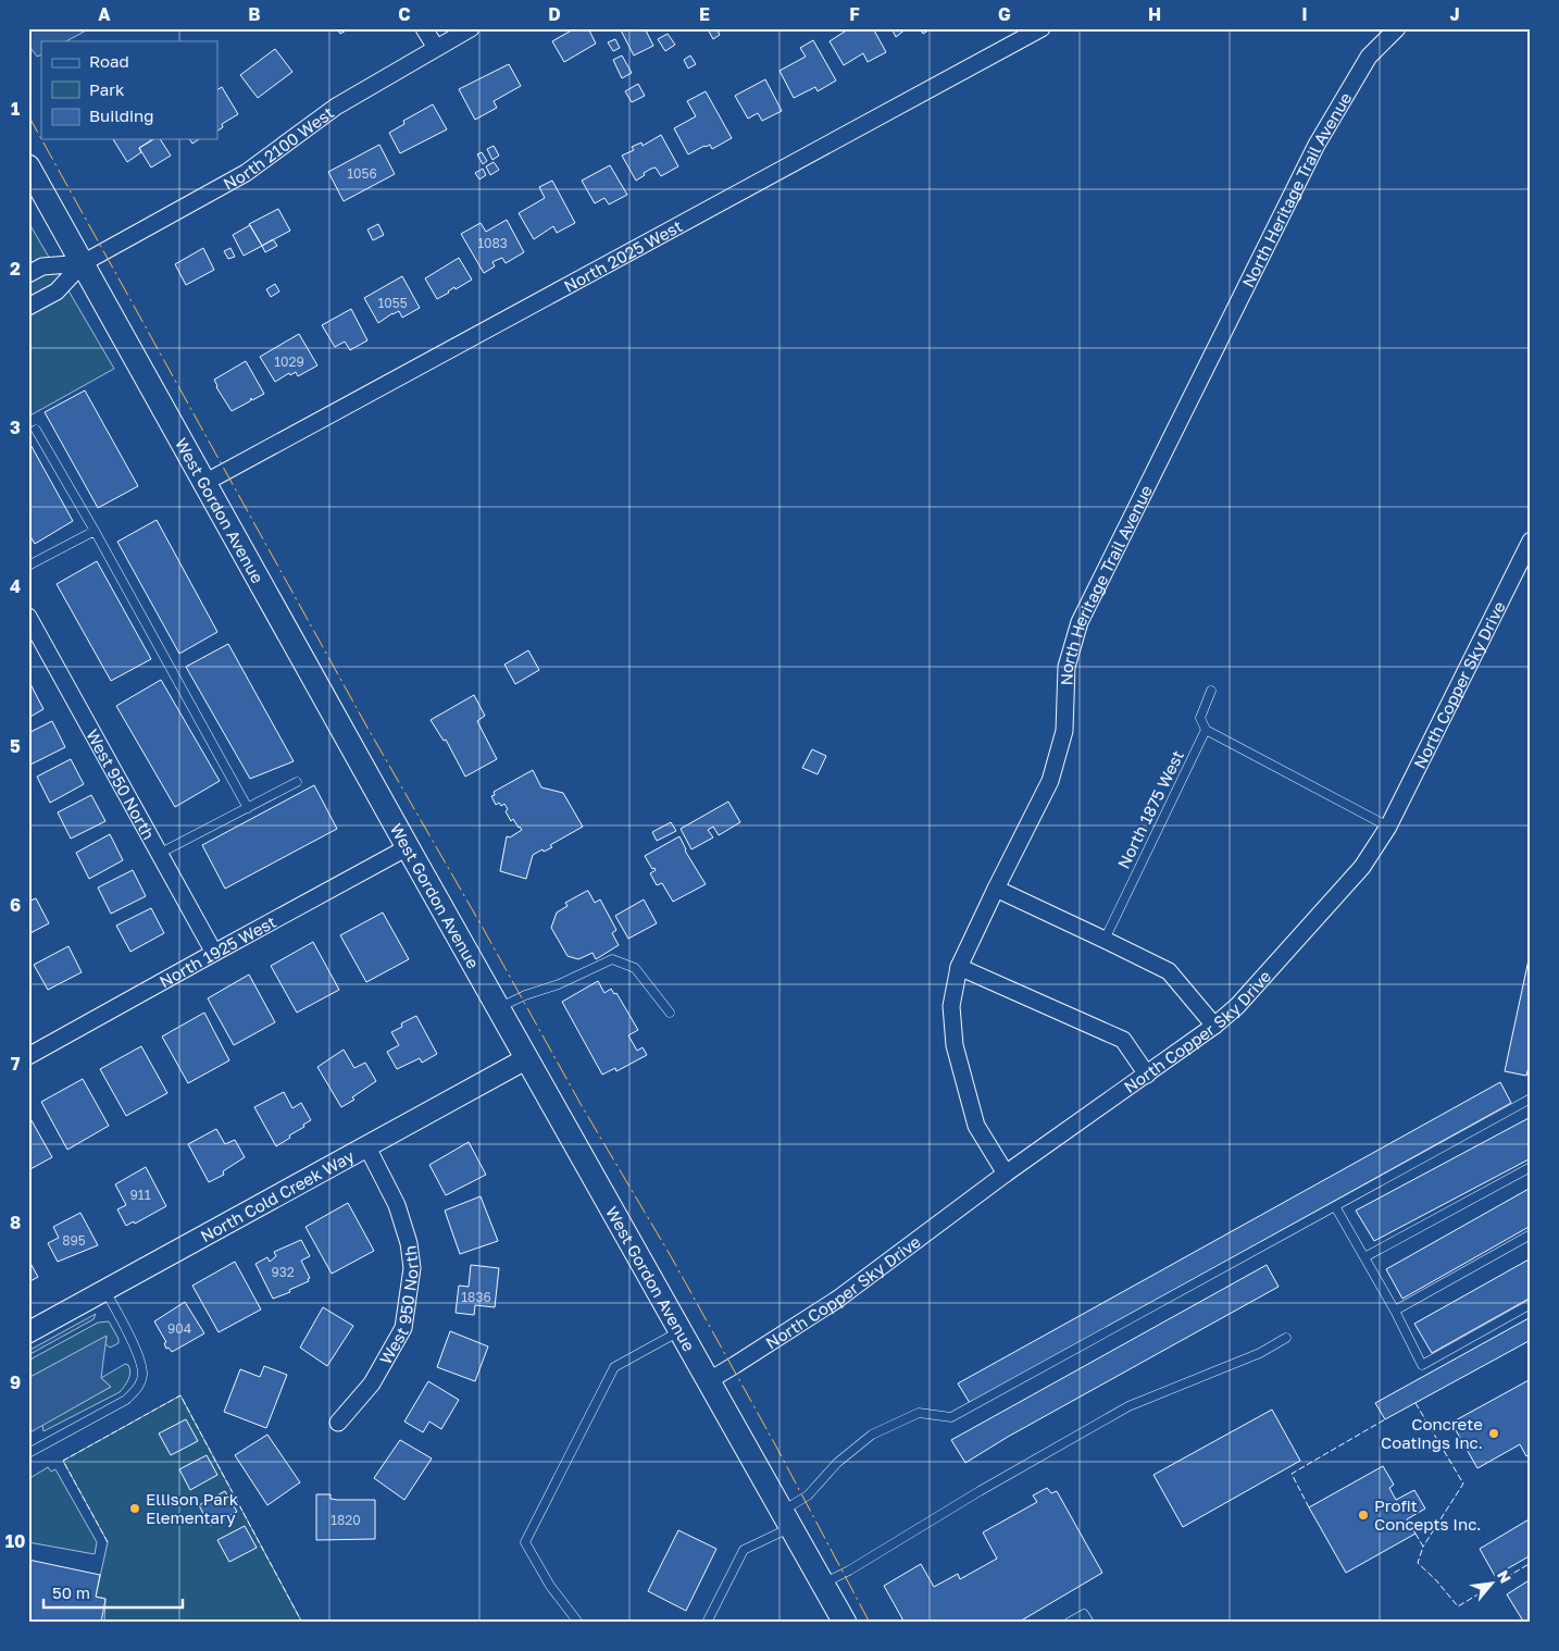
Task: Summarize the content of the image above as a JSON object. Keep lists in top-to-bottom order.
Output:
{
  "streets": {
    "main road": ["West Gordon Avenue"],
    "street": [
      "North 2100 West",
      "North Heritage Trail Avenue",
      "North 2025 West",
      "North Copper Sky Drive",
      "West 950 North",
      "North 1925 West",
      "North Cold Creek Way"
    ],
    "lane": ["North 1875 West"]
  },
  "crossings": [
    ["North 2100 West", "West Gordon Avenue"],
    ["North Heritage Trail Avenue", "North Copper Sky Drive"],
    ["North 2025 West", "West Gordon Avenue"],
    ["West Gordon Avenue", "North Copper Sky Drive"],
    ["West Gordon Avenue", "North 1925 West"],
    ["West Gordon Avenue", "North Cold Creek Way"],
    ["West 950 North", "North 1925 West"],
    ["West 950 North", "North Cold Creek Way"]
  ],
  "places": ["Concrete Coatings Inc.", "Ellison Park Elementary", "Profit Concepts Inc."],
  "house_numbers": [
    "1056",
    "1083",
    "1055",
    "1029",
    "911",
    "895",
    "932",
    "1836",
    "904",
    "1820"
  ],
  "legend": ["Road", "Park", "Building"],
  "scale_bar": "50 m",
  "north": "top right",
  "grid": {
    "columns": [
      "A",
      "B",
      "C",
      "D",
      "E",
      "F",
      "G",
      "H",
      "I",
      "J"
    ],
    "rows": [
      "1",
      "2",
      "3",
      "4",
      "5",
      "6",
      "7",
      "8",
      "9",
      "10"
    ]
  }
}
